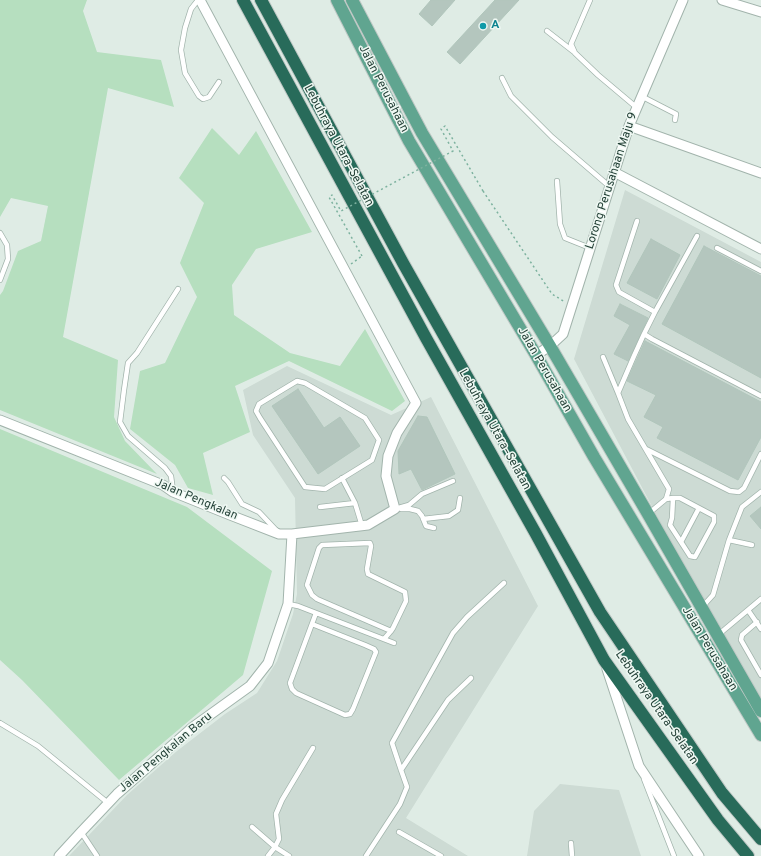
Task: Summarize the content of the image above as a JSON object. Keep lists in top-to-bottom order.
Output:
{
  "streets": {
    "highway": ["Lebuhraya Utara–Selatan"],
    "main road": ["Jalan Perusahaan"],
    "street": ["Lorong Perusahaan Maju 9", "Jalan Pengkalan", "Jalan Pengkalan Baru"]
  },
  "crossings": [
    ["Jalan Perusahaan", "Lorong Perusahaan Maju 9"],
    ["Jalan Pengkalan", "Jalan Pengkalan Baru"]
  ],
  "places": ["A"]
}
